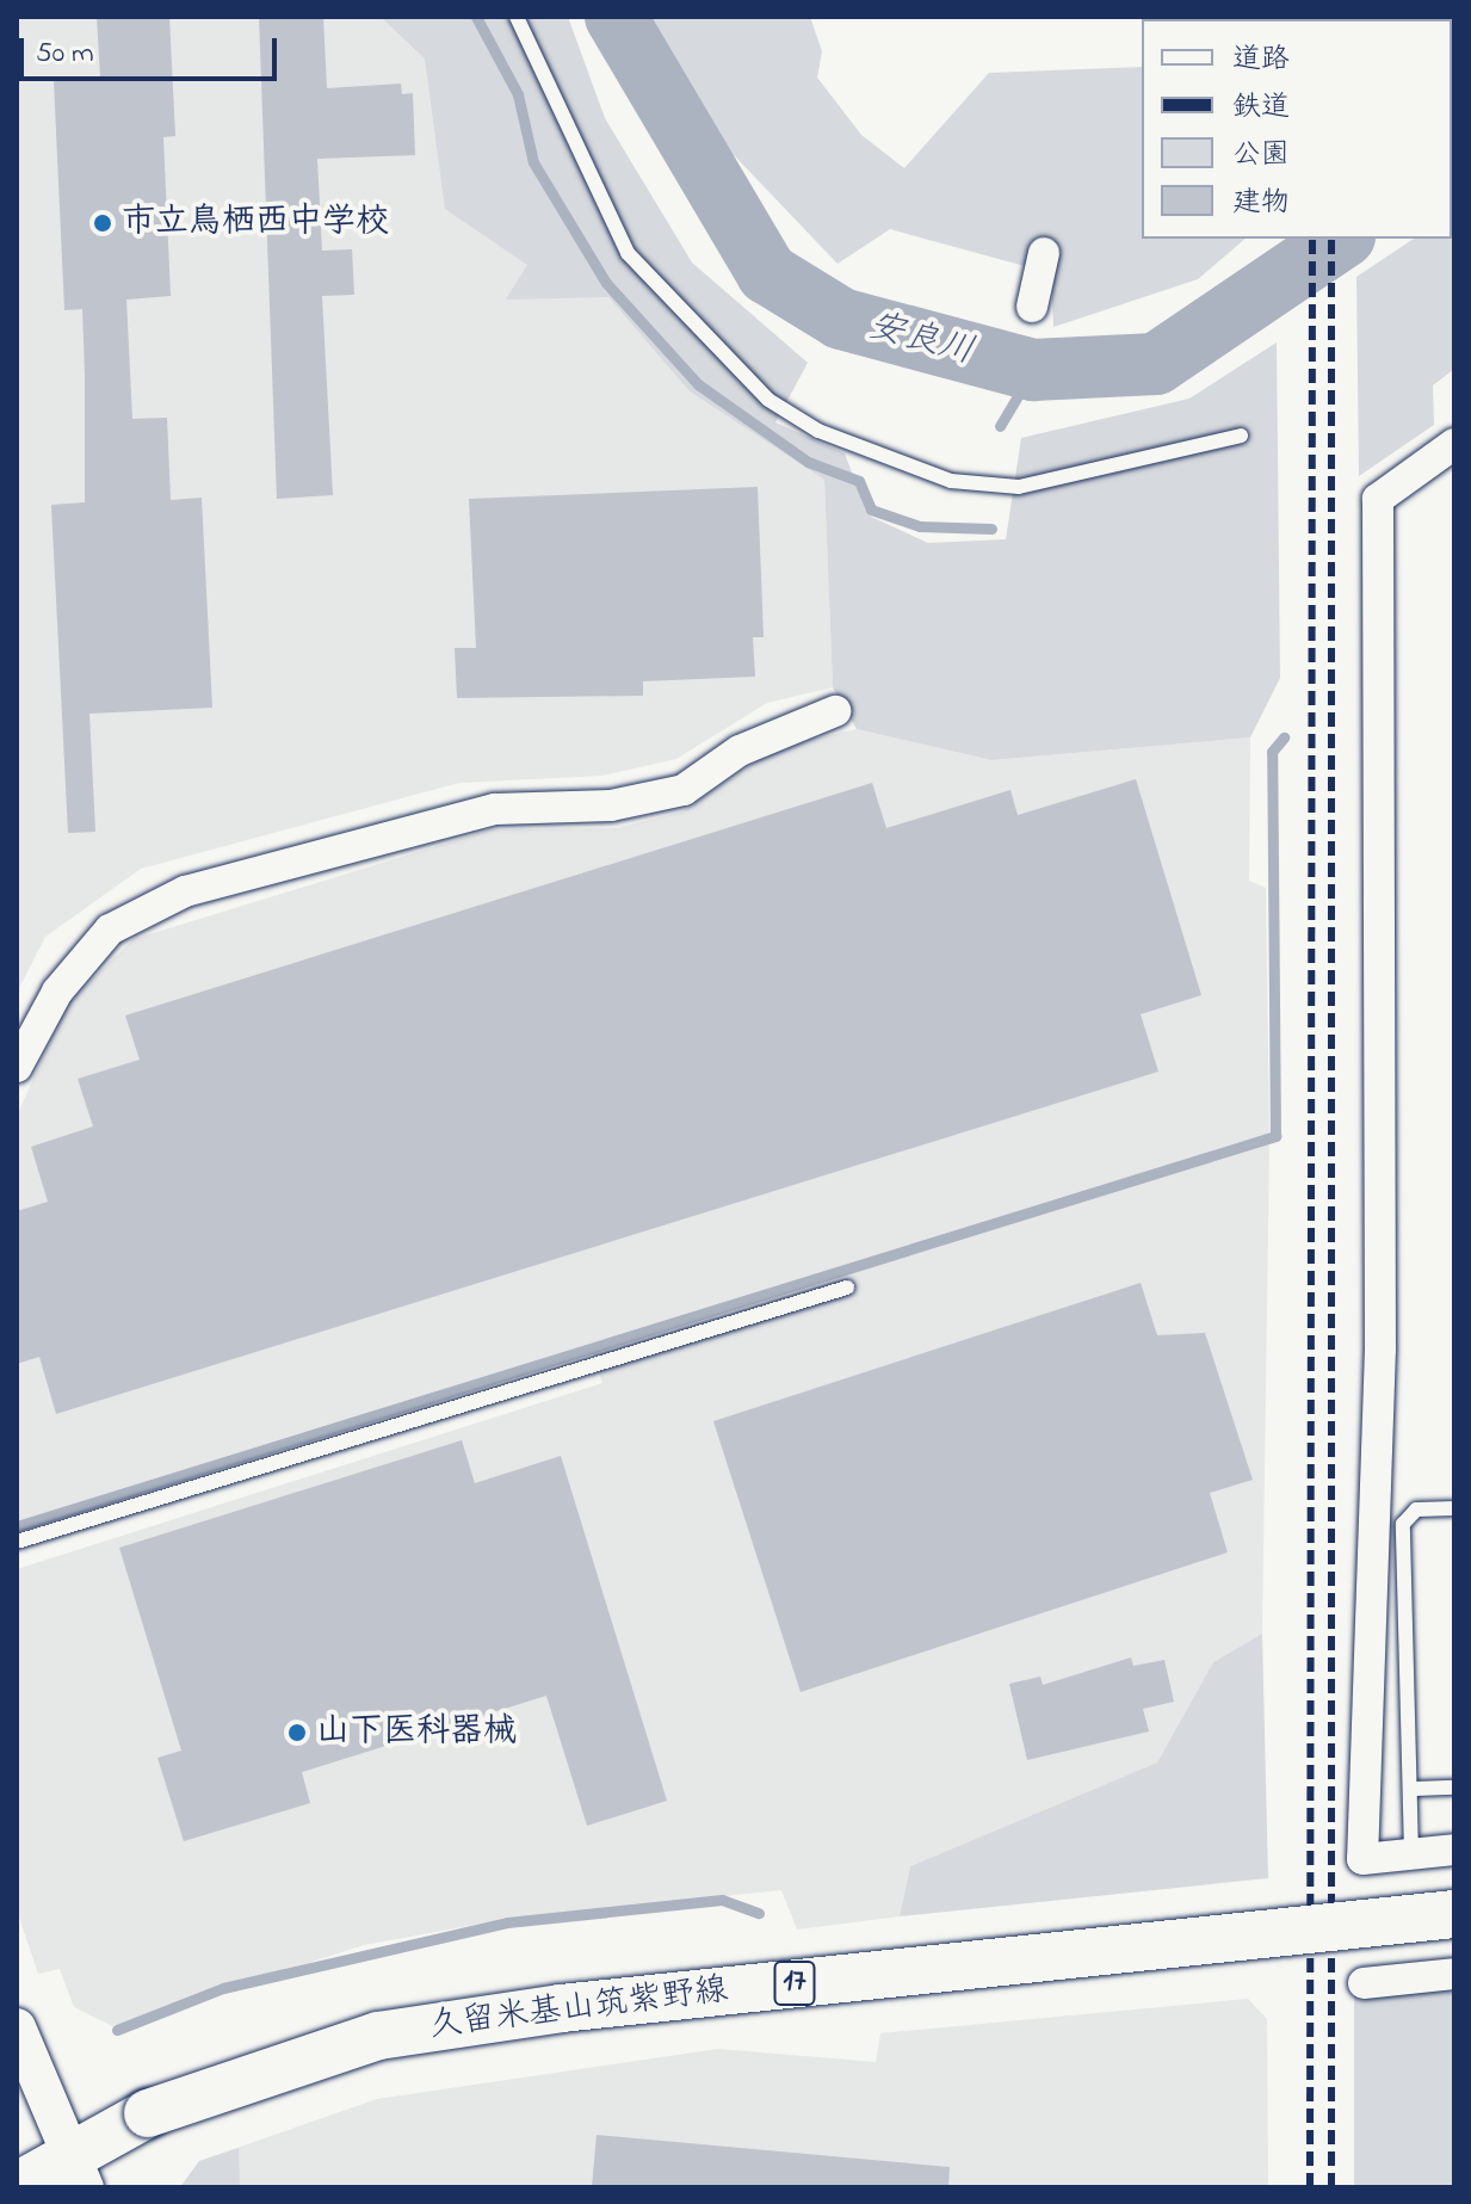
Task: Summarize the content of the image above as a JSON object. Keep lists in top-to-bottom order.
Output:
{
  "streets": {
    "main road": ["17", "久留米基山筑紫野線"]
  },
  "water": ["安良川"],
  "places": ["市立鳥栖西中学校", "山下医科器械"],
  "legend": [
    "道路",
    "鉄道",
    "公園",
    "建物"
  ],
  "scale_bar": "50 m"
}
